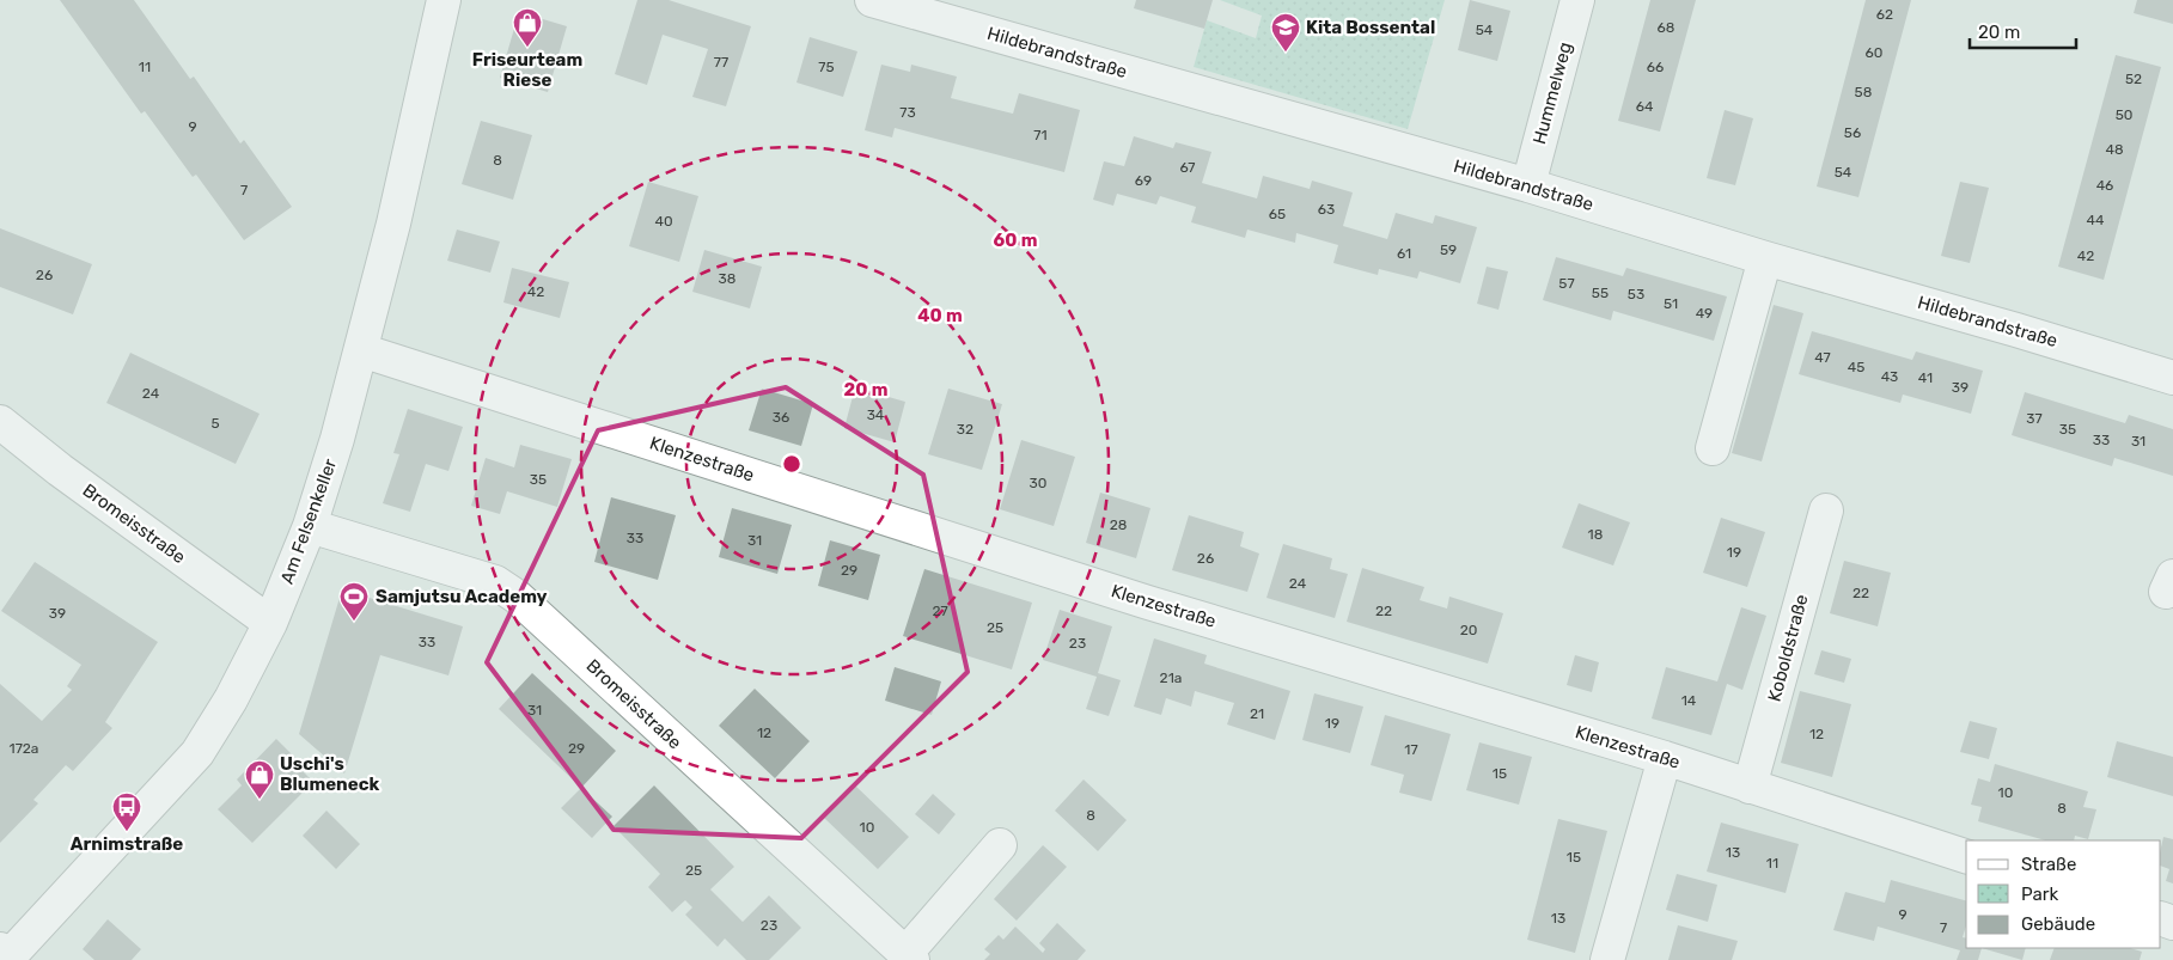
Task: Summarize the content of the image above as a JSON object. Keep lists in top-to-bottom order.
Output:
{
  "streets": {
    "street": [
      "Hildebrandstraße",
      "Hummelweg",
      "Klenzestraße",
      "Am Felsenkeller",
      "Bromeisstraße",
      "Koboldstraße"
    ]
  },
  "crossings": [
    ["Hildebrandstraße", "Hummelweg"],
    ["Klenzestraße", "Am Felsenkeller"],
    ["Klenzestraße", "Koboldstraße"],
    ["Am Felsenkeller", "Bromeisstraße"]
  ],
  "places": {
    "shop": ["Friseurteam Riese", "Uschi's Blumeneck"],
    "school or university": ["Kita Bossental"],
    "sports": ["Samjutsu Academy"],
    "bus stop": ["Arnimstraße"]
  },
  "house_numbers": [
    "62",
    "68",
    "54",
    "60",
    "77",
    "11",
    "75",
    "66",
    "52",
    "58",
    "64",
    "73",
    "50",
    "9",
    "56",
    "71",
    "48",
    "8",
    "67",
    "54",
    "69",
    "46",
    "7",
    "63",
    "65",
    "44",
    "40",
    "59",
    "61",
    "42",
    "26",
    "38",
    "57",
    "42",
    "55",
    "53",
    "51",
    "49",
    "47",
    "45",
    "43",
    "41",
    "39",
    "24",
    "34",
    "36",
    "37",
    "5",
    "32",
    "35",
    "33",
    "31",
    "35",
    "30",
    "28",
    "18",
    "33",
    "31",
    "19",
    "26",
    "29",
    "24",
    "22",
    "27",
    "22",
    "39",
    "25",
    "20",
    "33",
    "23",
    "21a",
    "14",
    "31",
    "21",
    "19",
    "12",
    "12",
    "172a",
    "29",
    "17",
    "15",
    "10",
    "8",
    "8",
    "10",
    "13",
    "15",
    "11",
    "25",
    "9",
    "13",
    "23",
    "7"
  ],
  "legend": ["Straße", "Park", "Gebäude"],
  "scale_bar": "20 m",
  "rings": ["60 m", "40 m", "20 m"]
}
